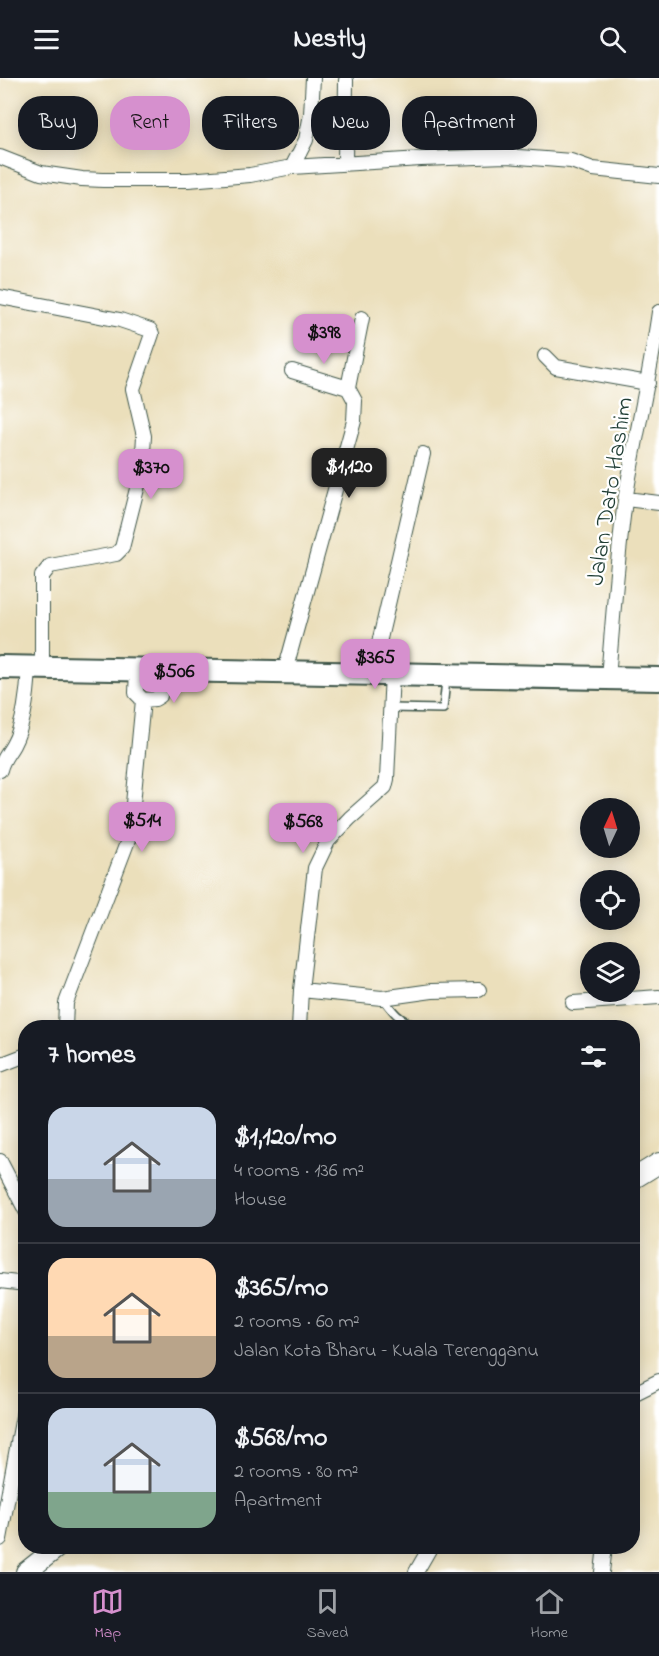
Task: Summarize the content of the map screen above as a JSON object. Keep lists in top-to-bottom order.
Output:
{
  "streets": {
    "street": ["Jalan Dato Hashim"]
  },
  "north": "top",
  "page": {
    "header": "Nestly",
    "chip": [
      "Buy",
      "Rent",
      "Filters",
      "New",
      "Apartment"
    ],
    "price": [
      "$398",
      "$1,120",
      "$370",
      "$365",
      "$506",
      "$514",
      "$568"
    ],
    "heading": "7 homes",
    "list": [
      {
        "name": "$1,120/mo",
        "note": "4 rooms · 136 m² · House"
      },
      {
        "name": "$365/mo",
        "note": "2 rooms · 60 m² · Jalan Kota Bharu – Kuala Terengganu"
      },
      {
        "name": "$568/mo",
        "note": "2 rooms · 80 m² · Apartment"
      }
    ],
    "tabs": ["Map", "Saved", "Home"]
  }
}
